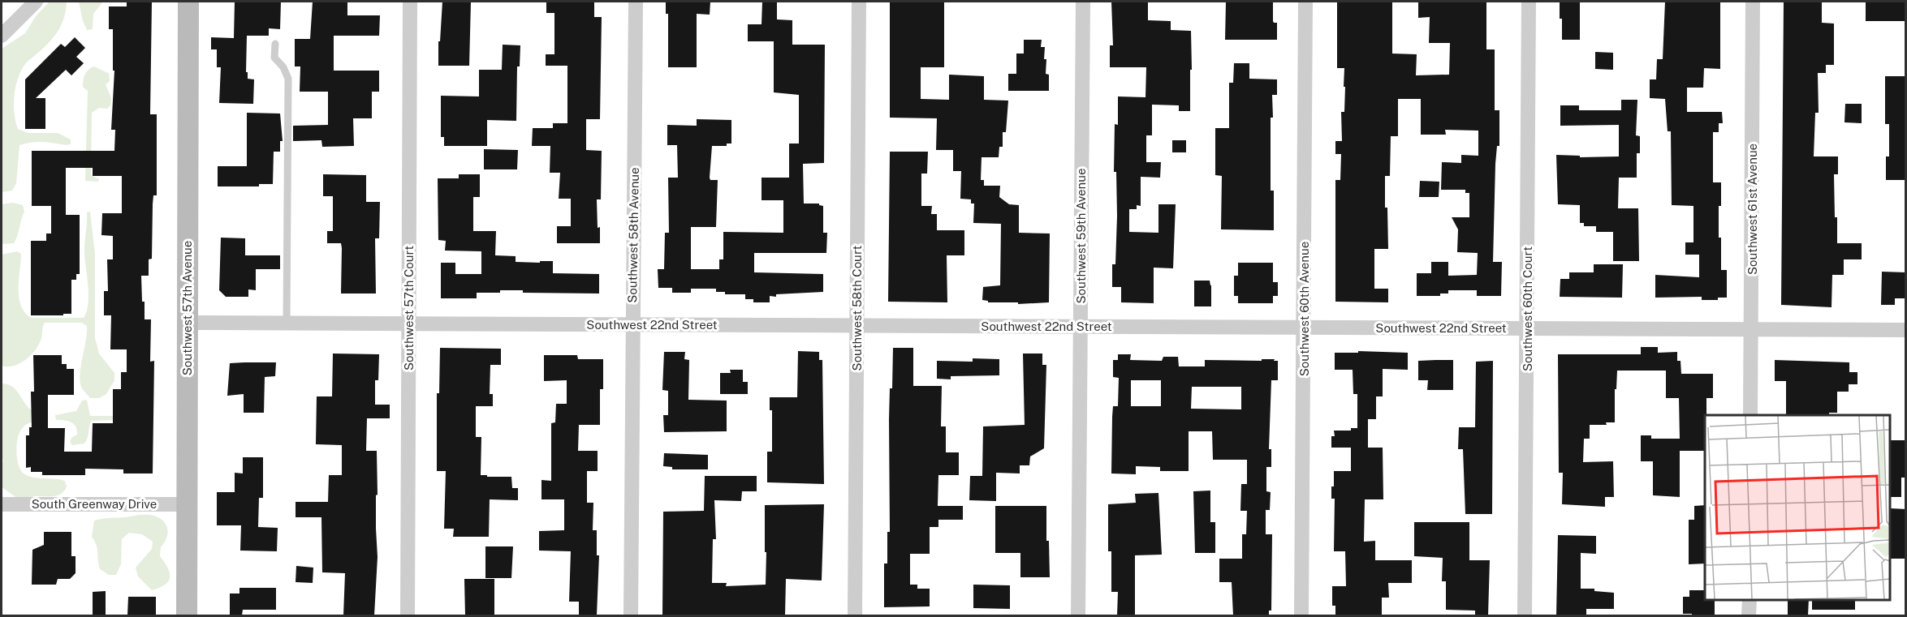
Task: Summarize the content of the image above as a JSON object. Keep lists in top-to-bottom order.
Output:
{
  "streets": {
    "main road": ["Southwest 57th Avenue"],
    "street": [
      "Southwest 61st Avenue",
      "Southwest 58th Avenue",
      "Southwest 59th Avenue",
      "Southwest 57th Court",
      "Southwest 58th Court",
      "Southwest 60th Avenue",
      "Southwest 60th Court",
      "Southwest 22nd Street",
      "South Greenway Drive"
    ]
  },
  "crossings": [
    ["Southwest 61st Avenue", "Southwest 22nd Street"],
    ["Southwest 58th Avenue", "Southwest 22nd Street"],
    ["Southwest 59th Avenue", "Southwest 22nd Street"],
    ["Southwest 57th Avenue", "Southwest 22nd Street"],
    ["Southwest 57th Avenue", "South Greenway Drive"],
    ["Southwest 57th Court", "Southwest 22nd Street"],
    ["Southwest 58th Court", "Southwest 22nd Street"],
    ["Southwest 60th Avenue", "Southwest 22nd Street"],
    ["Southwest 60th Court", "Southwest 22nd Street"]
  ]
}
